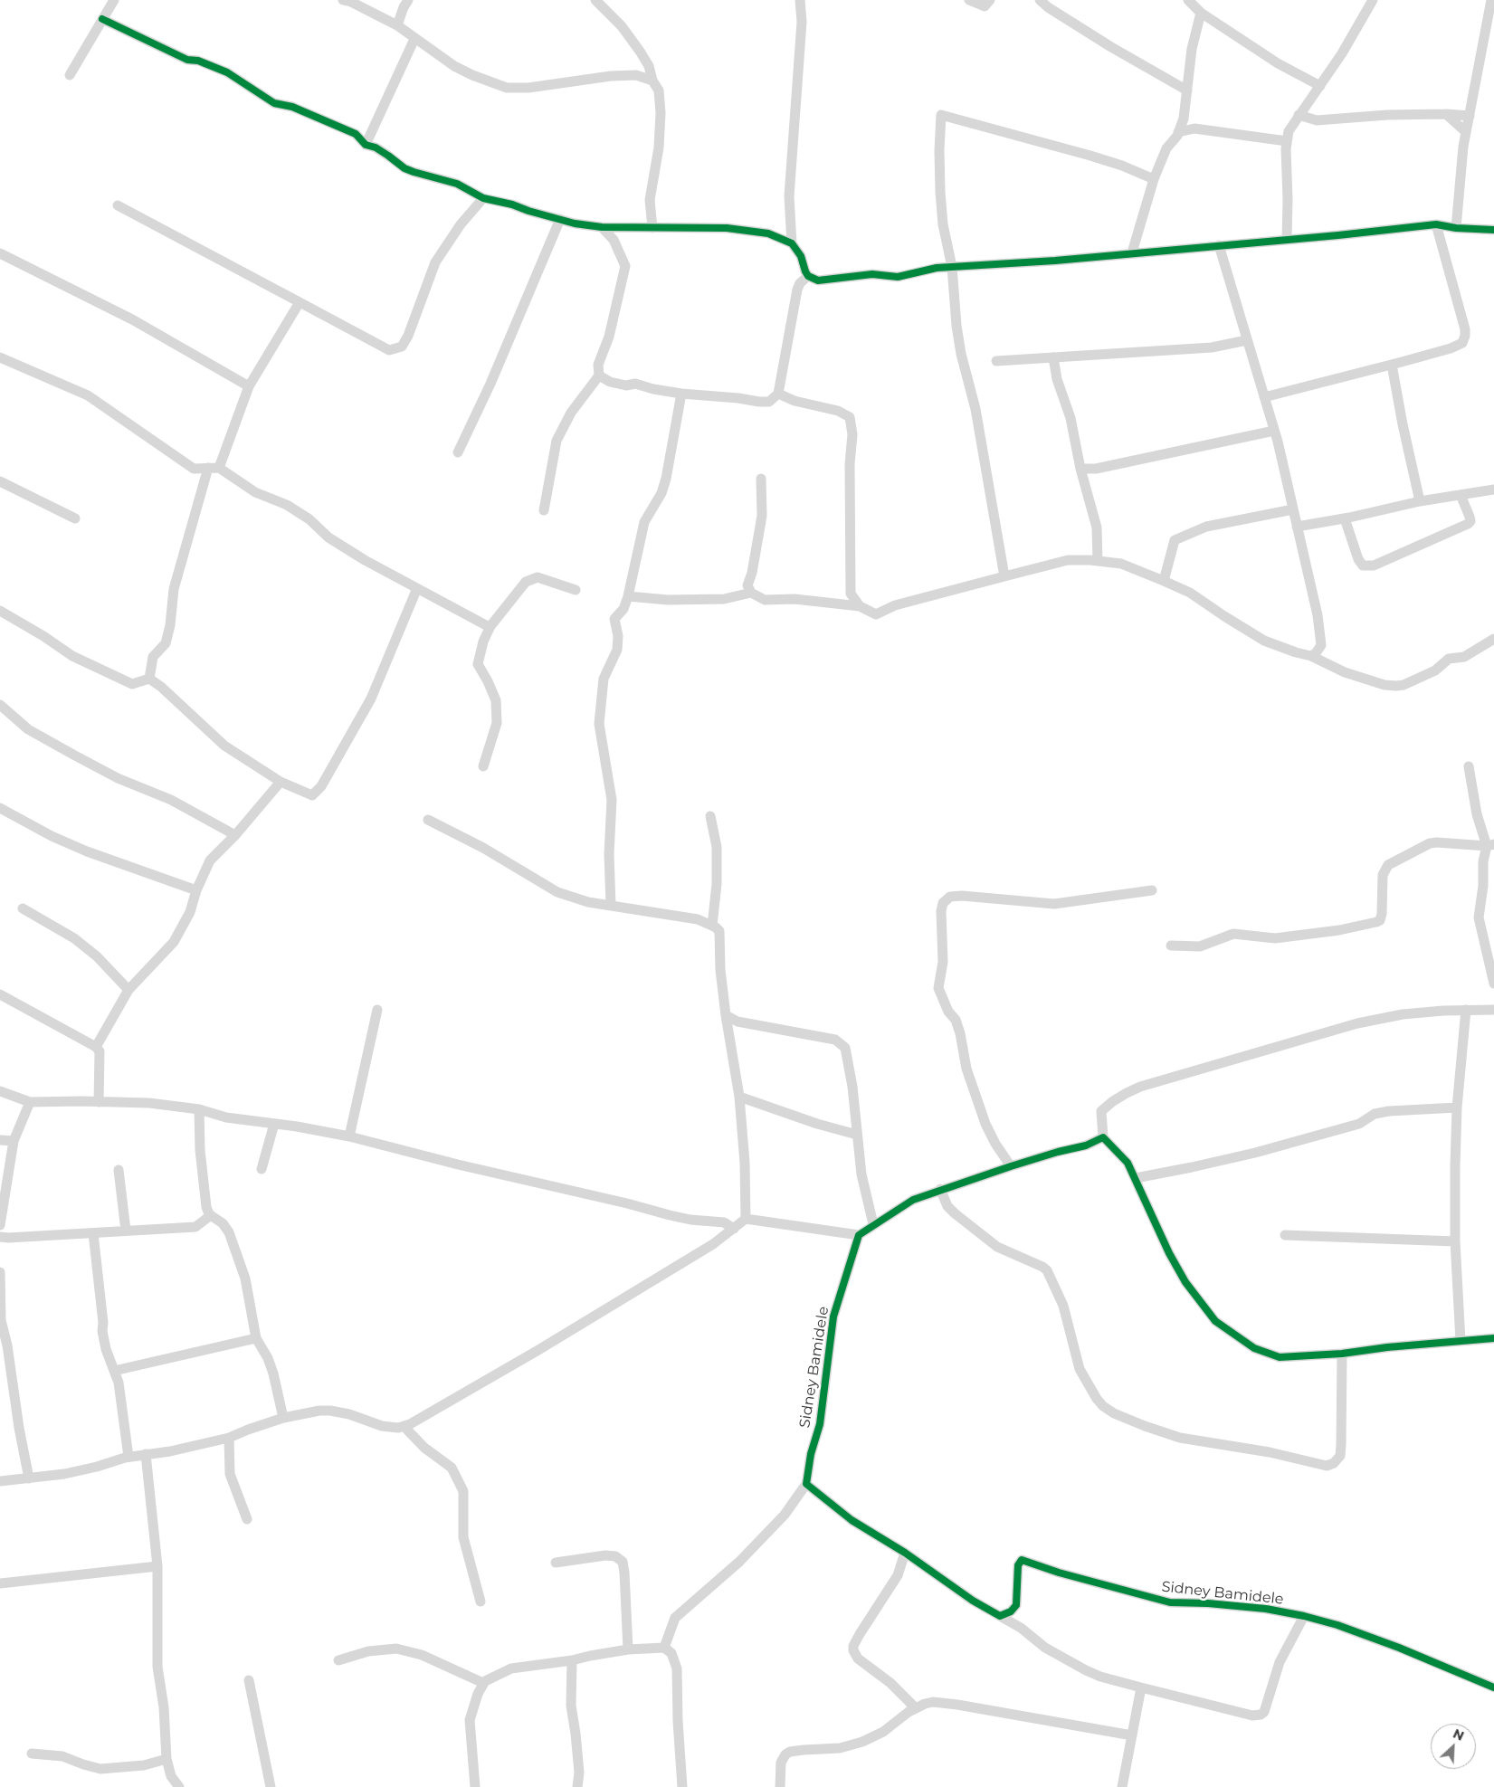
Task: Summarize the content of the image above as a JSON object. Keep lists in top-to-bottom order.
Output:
{
  "streets": {
    "street": ["Sidney Bamidele"]
  },
  "north": "top right"
}
